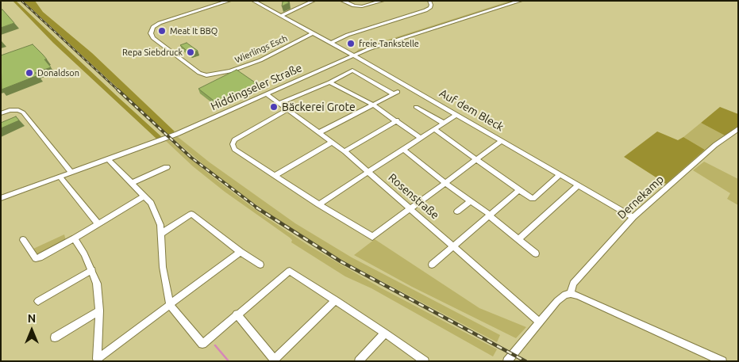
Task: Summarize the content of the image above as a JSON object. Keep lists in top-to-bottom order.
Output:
{
  "streets": {
    "street": [
      "Wierlings Esch",
      "Hiddingseler Straße",
      "Auf dem Bleck",
      "Rosenstraße",
      "Dernekamp"
    ]
  },
  "crossings": [
    ["Wierlings Esch", "Hiddingseler Straße"],
    ["Wierlings Esch", "Auf dem Bleck"],
    ["Hiddingseler Straße", "Auf dem Bleck"],
    ["Hiddingseler Straße", "Rosenstraße"],
    ["Auf dem Bleck", "Dernekamp"]
  ],
  "places": [
    "Meat It BBQ",
    "freie Tankstelle",
    "Repa Siebdruck",
    "Donaldson",
    "Bäckerei Grote"
  ],
  "north": "top"
}
